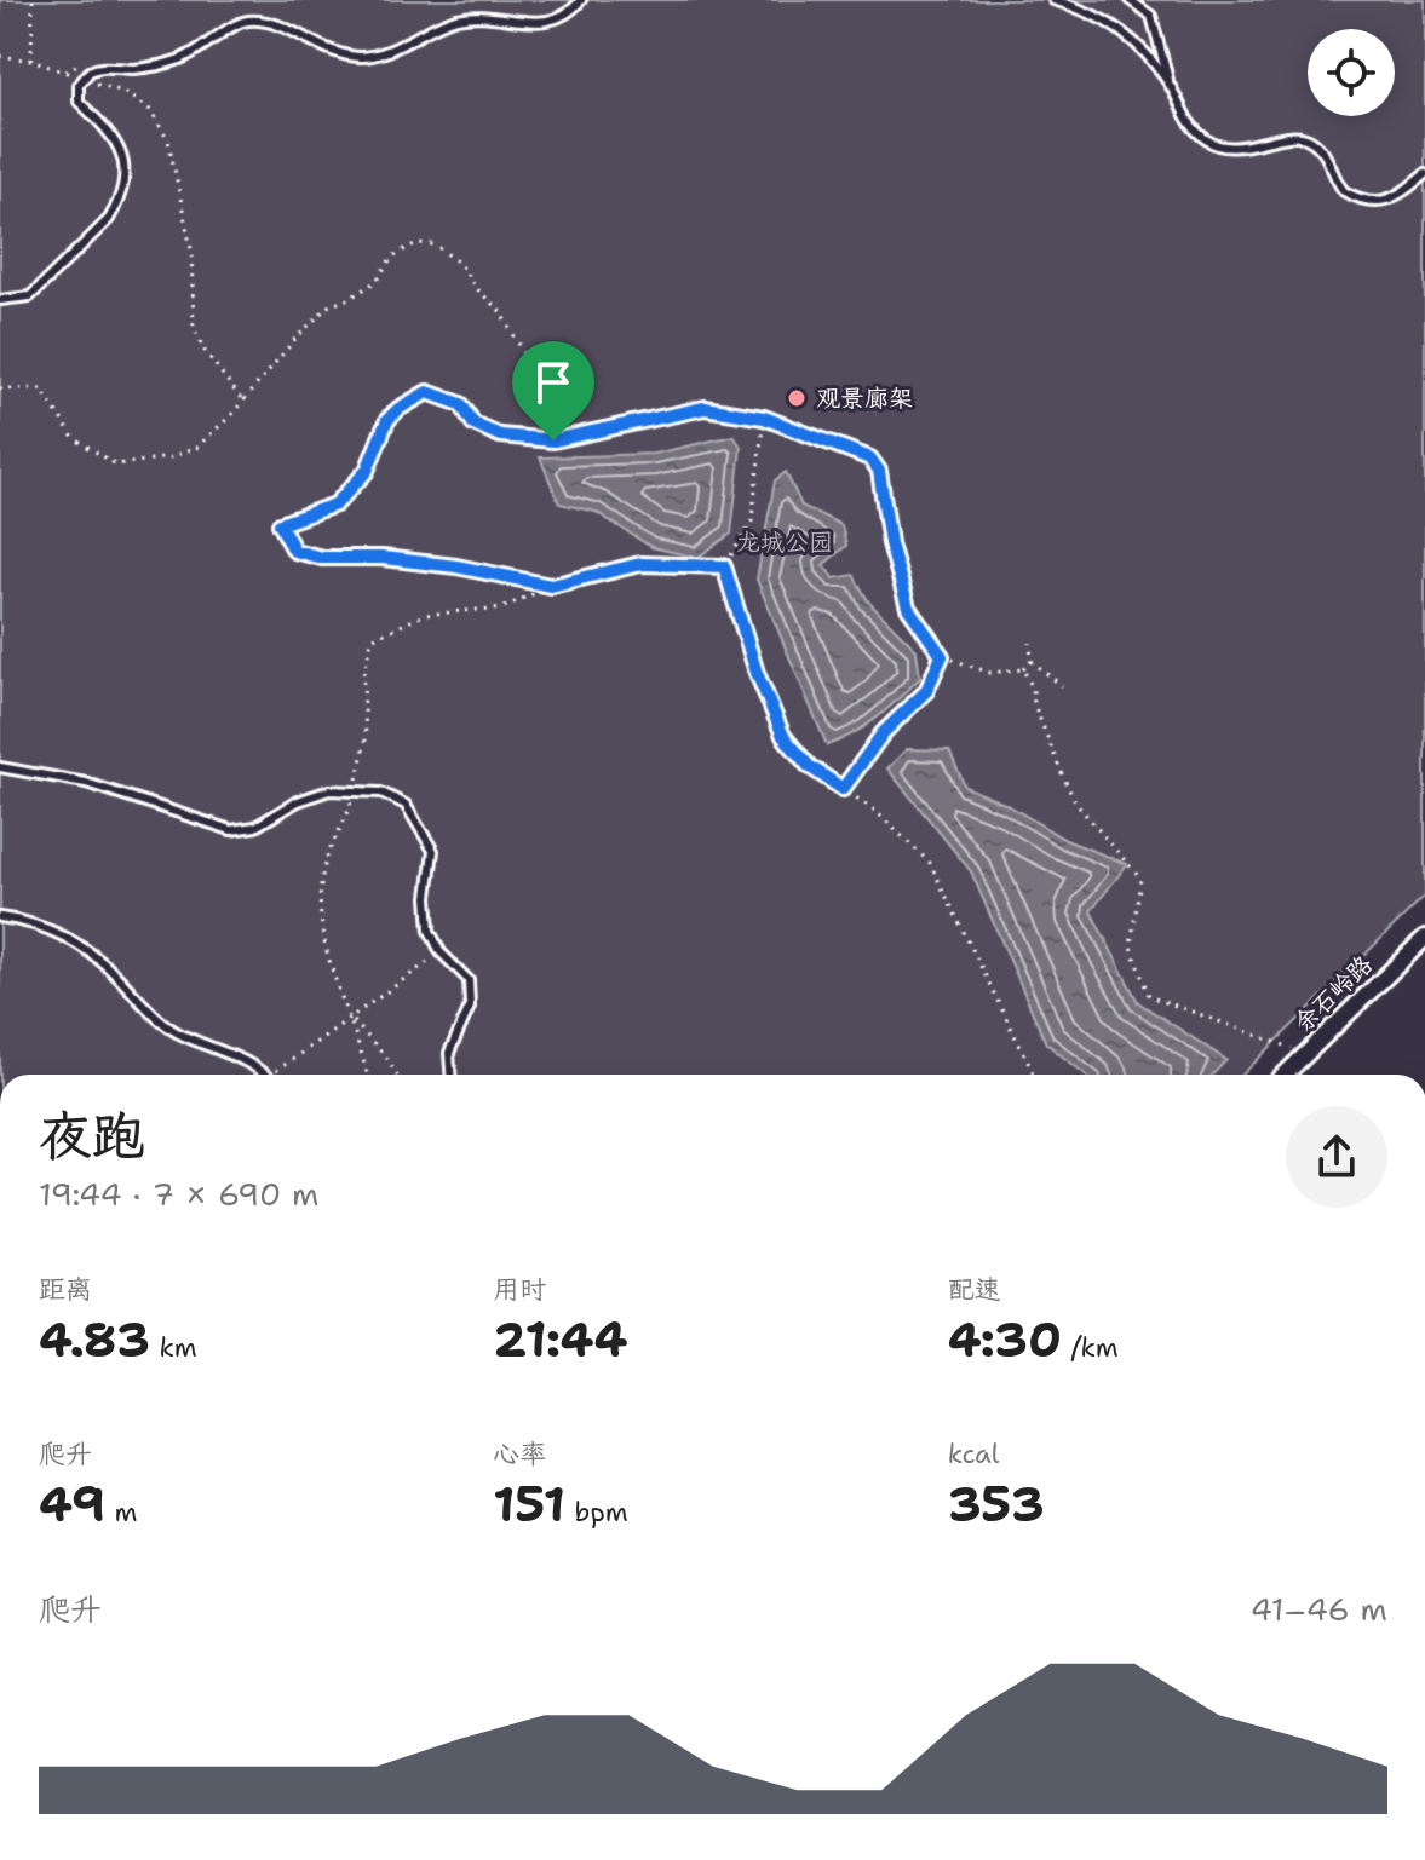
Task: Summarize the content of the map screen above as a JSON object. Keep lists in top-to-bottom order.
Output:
{
  "streets": {
    "street": ["余石岭路"]
  },
  "parks": ["龙城公园"],
  "places": ["观景廊架"],
  "page": {
    "heading": ["夜跑", "19:44 · 7 × 690 m"],
    "stats": [
      ["距离", "4.83 km"],
      ["用时", "21:44"],
      ["配速", "4:30 /km"],
      ["爬升", "49 m"],
      ["心率", "151 bpm"],
      ["kcal", "353"]
    ],
    "chart": ["爬升", "41–46 m"]
  }
}
